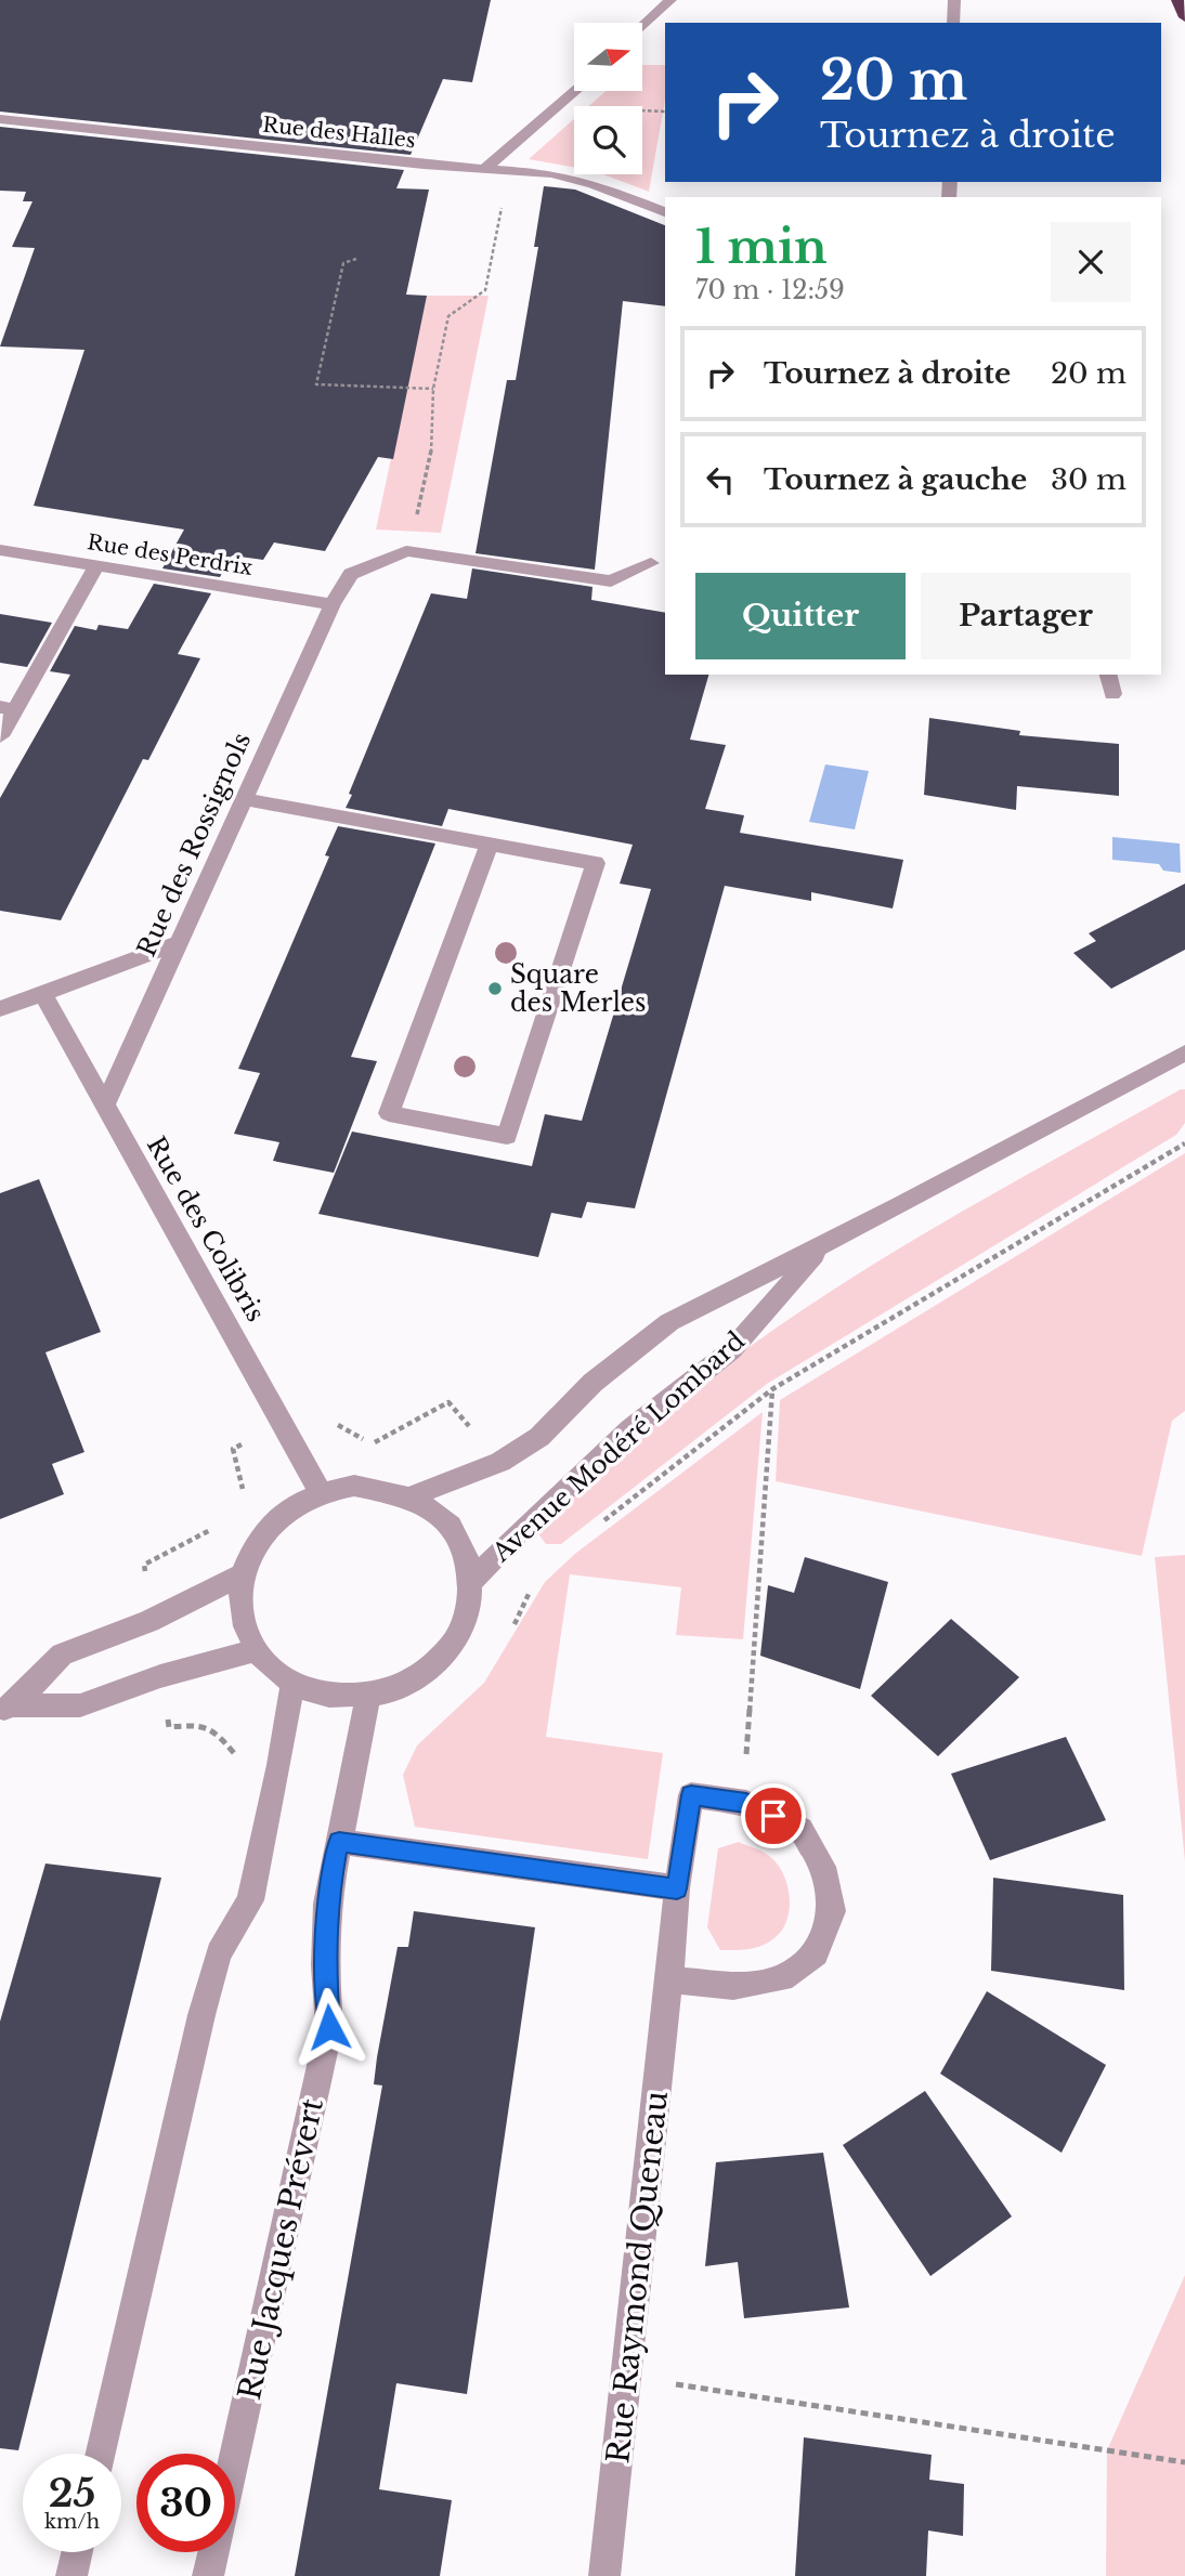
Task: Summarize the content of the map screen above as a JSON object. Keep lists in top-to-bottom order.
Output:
{
  "streets": {
    "street": [
      "Rue des Halles",
      "Rue des Perdrix",
      "Rue des Rossignols",
      "Rue des Colibris",
      "Avenue Modéré Lombard",
      "Rue Jacques Prévert",
      "Rue Raymond Queneau"
    ]
  },
  "crossings": [
    ["Rue des Perdrix", "Rue des Rossignols"],
    ["Rue des Rossignols", "Rue des Colibris"],
    ["Rue des Colibris", "Avenue Modéré Lombard"],
    ["Rue des Colibris", "Rue Jacques Prévert"],
    ["Avenue Modéré Lombard", "Rue Jacques Prévert"]
  ],
  "places": ["Square des Merles"],
  "north": "right",
  "page": {
    "turn": ["20 m", "Tournez à droite"],
    "heading": ["1 min", "70 m · 12:59"],
    "list": [
      {
        "name": "Tournez à droite",
        "value": "20 m"
      },
      {
        "name": "Tournez à gauche",
        "value": "30 m"
      }
    ],
    "buttons": ["Quitter", "Partager"],
    "speed": "25 km/h",
    "limit": "30"
  }
}
